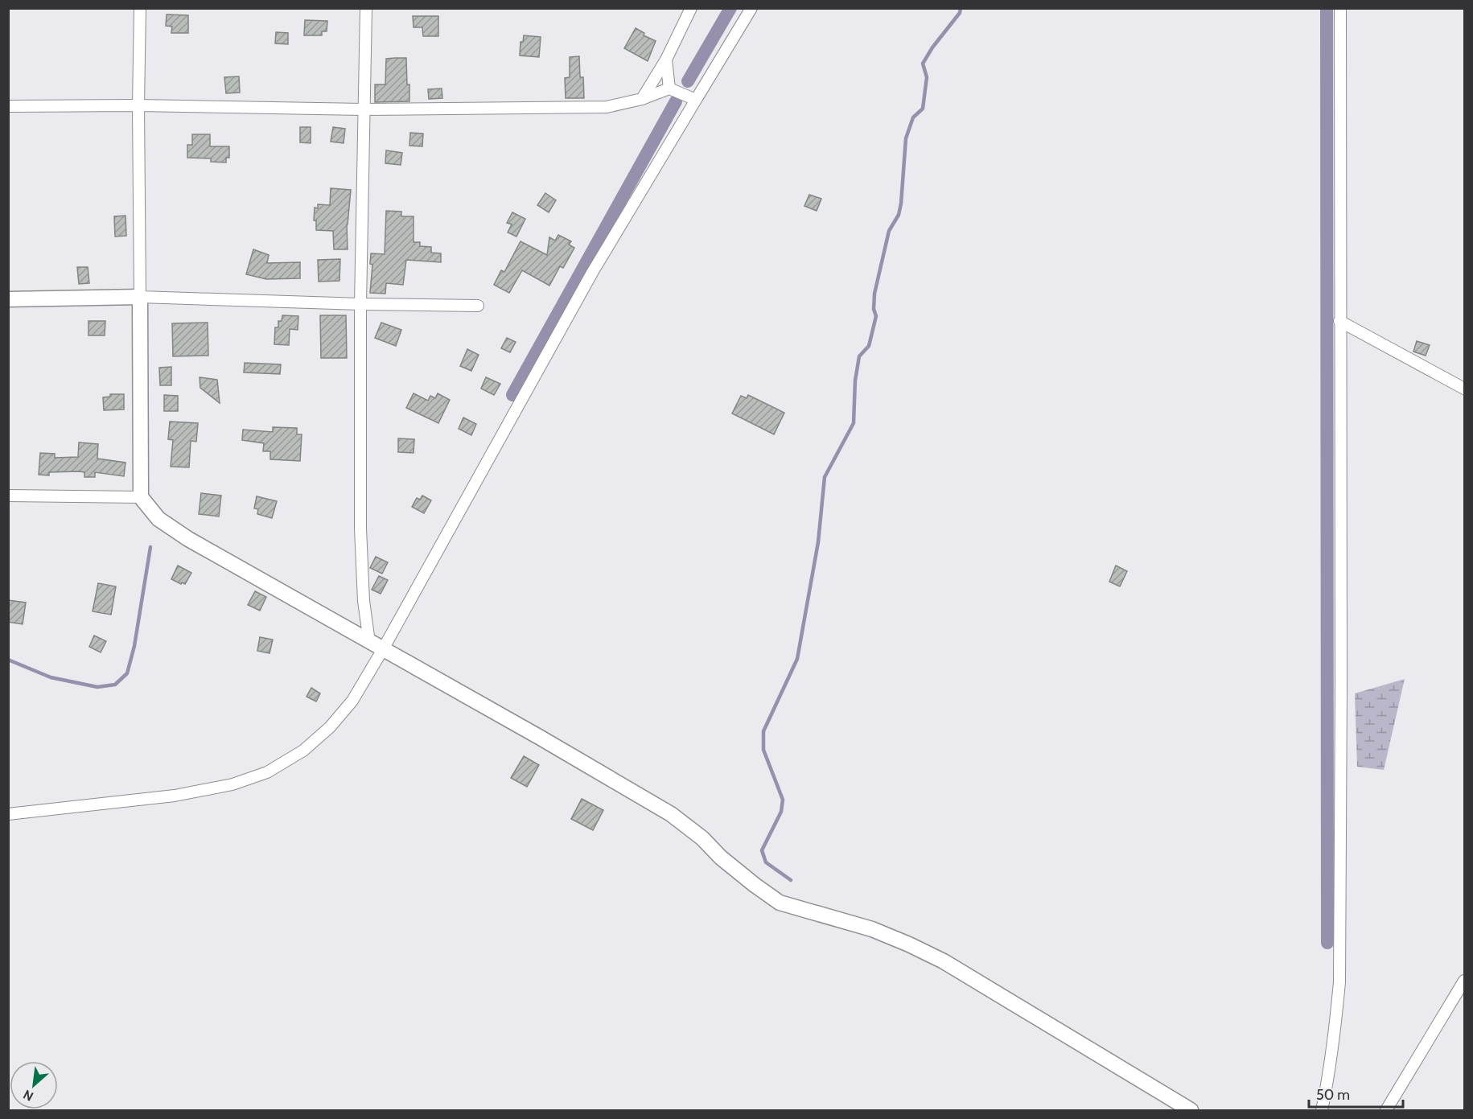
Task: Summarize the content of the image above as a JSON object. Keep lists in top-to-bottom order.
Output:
{
  "scale_bar": "50 m",
  "north": "bottom left"
}
